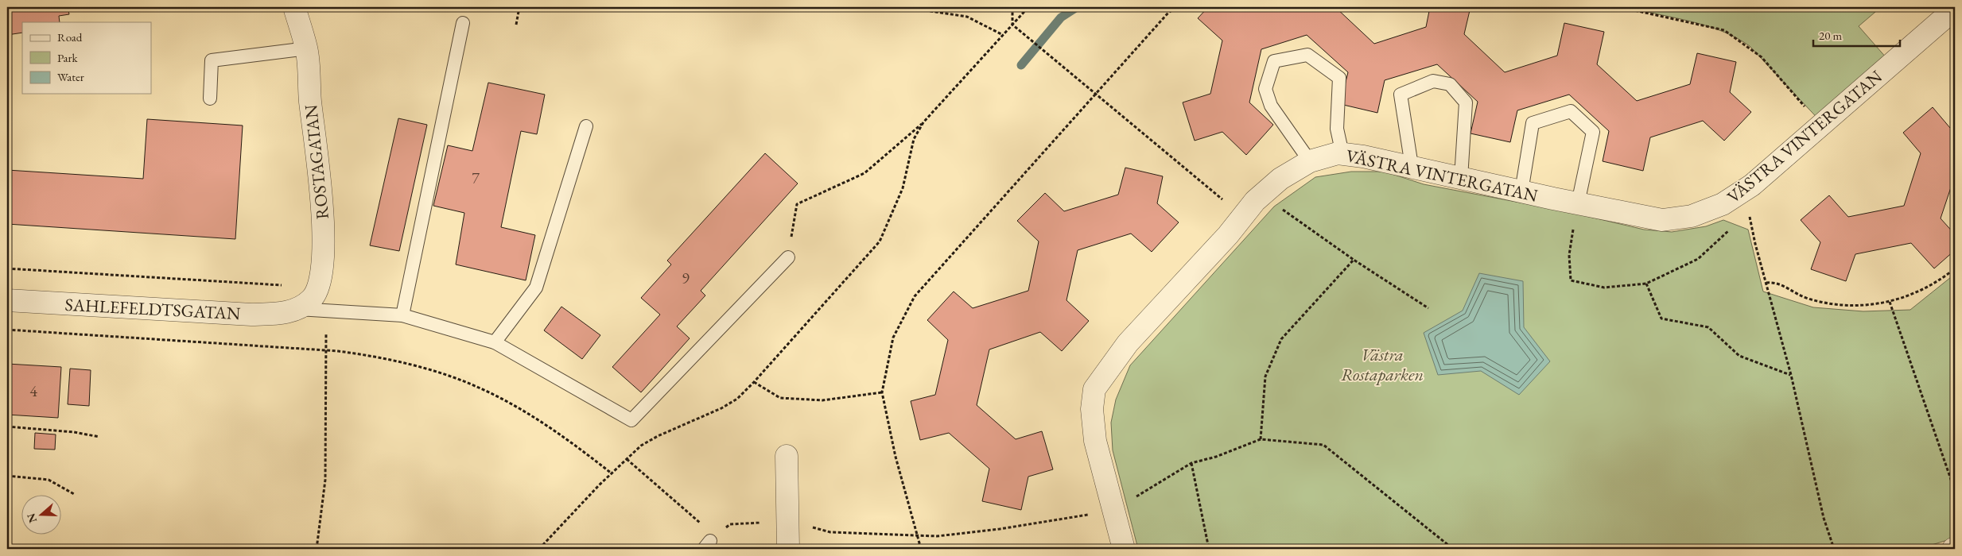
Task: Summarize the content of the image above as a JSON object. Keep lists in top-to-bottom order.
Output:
{
  "streets": {
    "street": ["VÄSTRA VINTERGATAN", "ROSTAGATAN", "SAHLEFELDTSGATAN"]
  },
  "crossings": [
    ["ROSTAGATAN", "SAHLEFELDTSGATAN"]
  ],
  "parks": ["Västra Rostaparken"],
  "house_numbers": ["7", "9", "4"],
  "legend": ["Road", "Park", "Water"],
  "scale_bar": "20 m",
  "north": "left"
}
